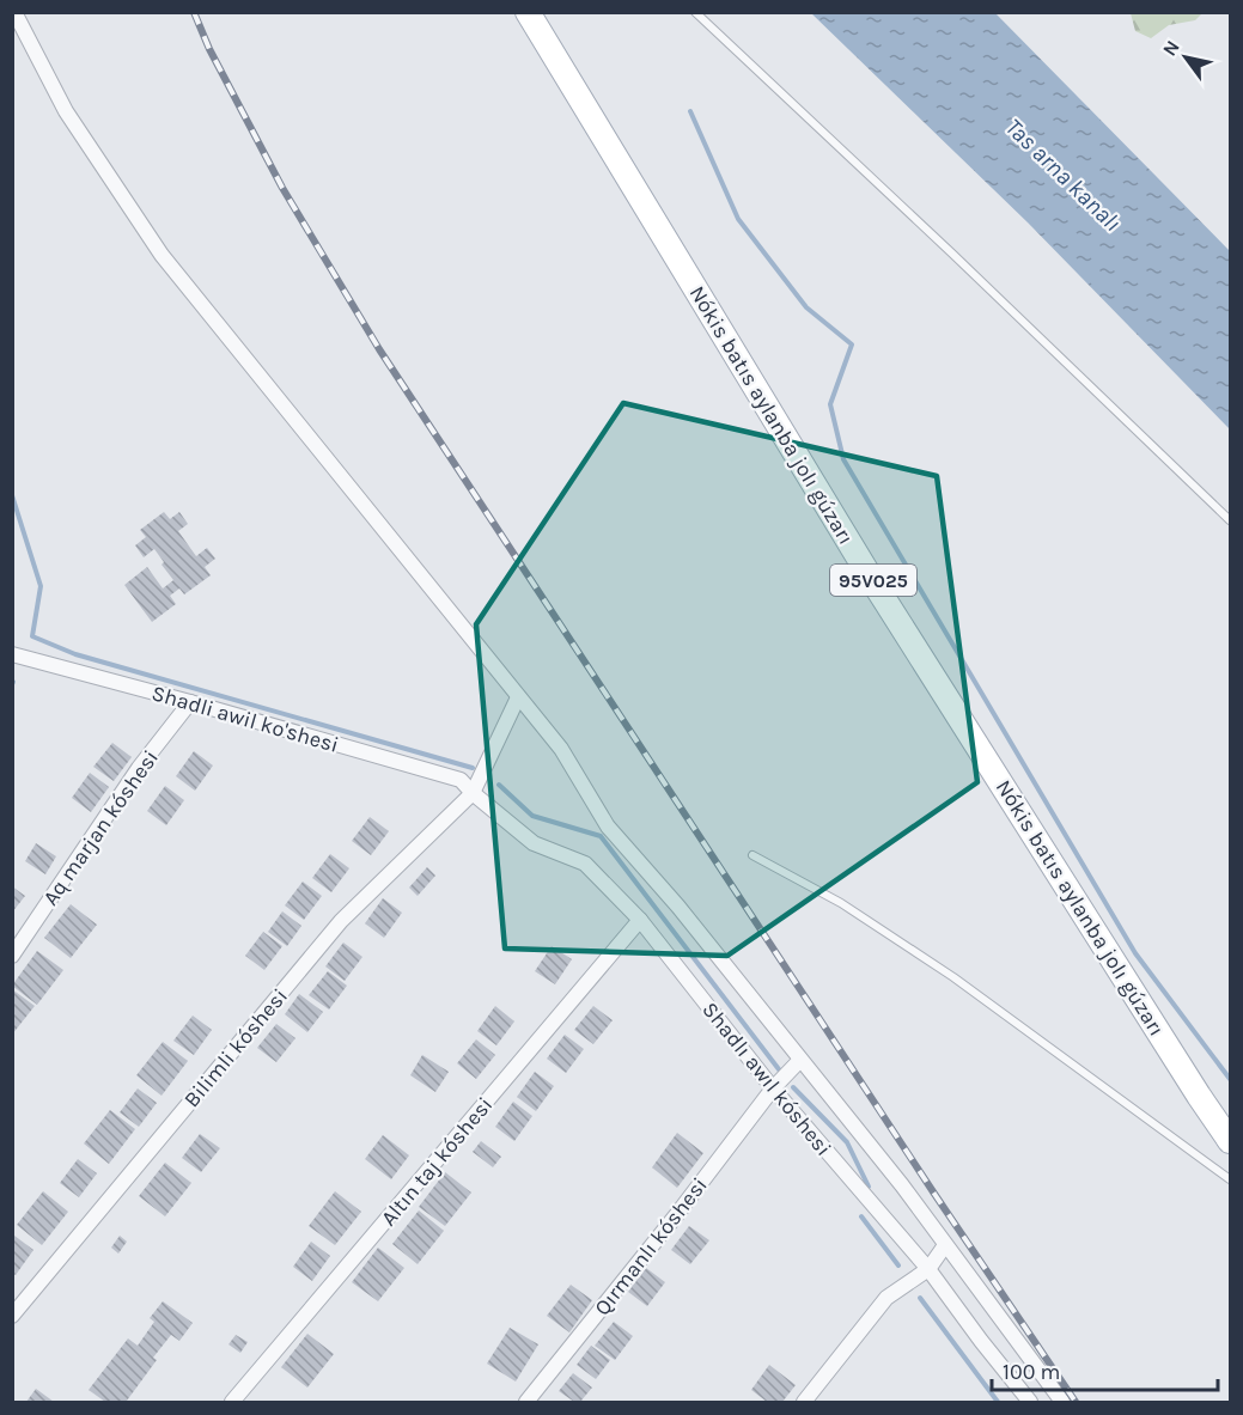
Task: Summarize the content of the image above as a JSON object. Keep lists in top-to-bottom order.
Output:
{
  "streets": {
    "main road": ["Nókis batıs aylanba jolı gúzarı", "95V025"],
    "street": [
      "Shadli awil ko'shesi",
      "Aq marjan kóshesi",
      "Bilimli kóshesi",
      "Shadlı awıl kóshesi",
      "Altın taj kóshesi",
      "Qırmanlı kóshesi"
    ]
  },
  "crossings": [
    ["Shadli awil ko'shesi", "Aq marjan kóshesi"],
    ["Shadli awil ko'shesi", "Bilimli kóshesi"],
    ["Shadli awil ko'shesi", "Shadlı awıl kóshesi"],
    ["Bilimli kóshesi", "Shadlı awıl kóshesi"],
    ["Shadlı awıl kóshesi", "Altın taj kóshesi"],
    ["Shadlı awıl kóshesi", "Qırmanlı kóshesi"]
  ],
  "water": ["Tas arna kanalı"],
  "scale_bar": "100 m",
  "north": "top left"
}
